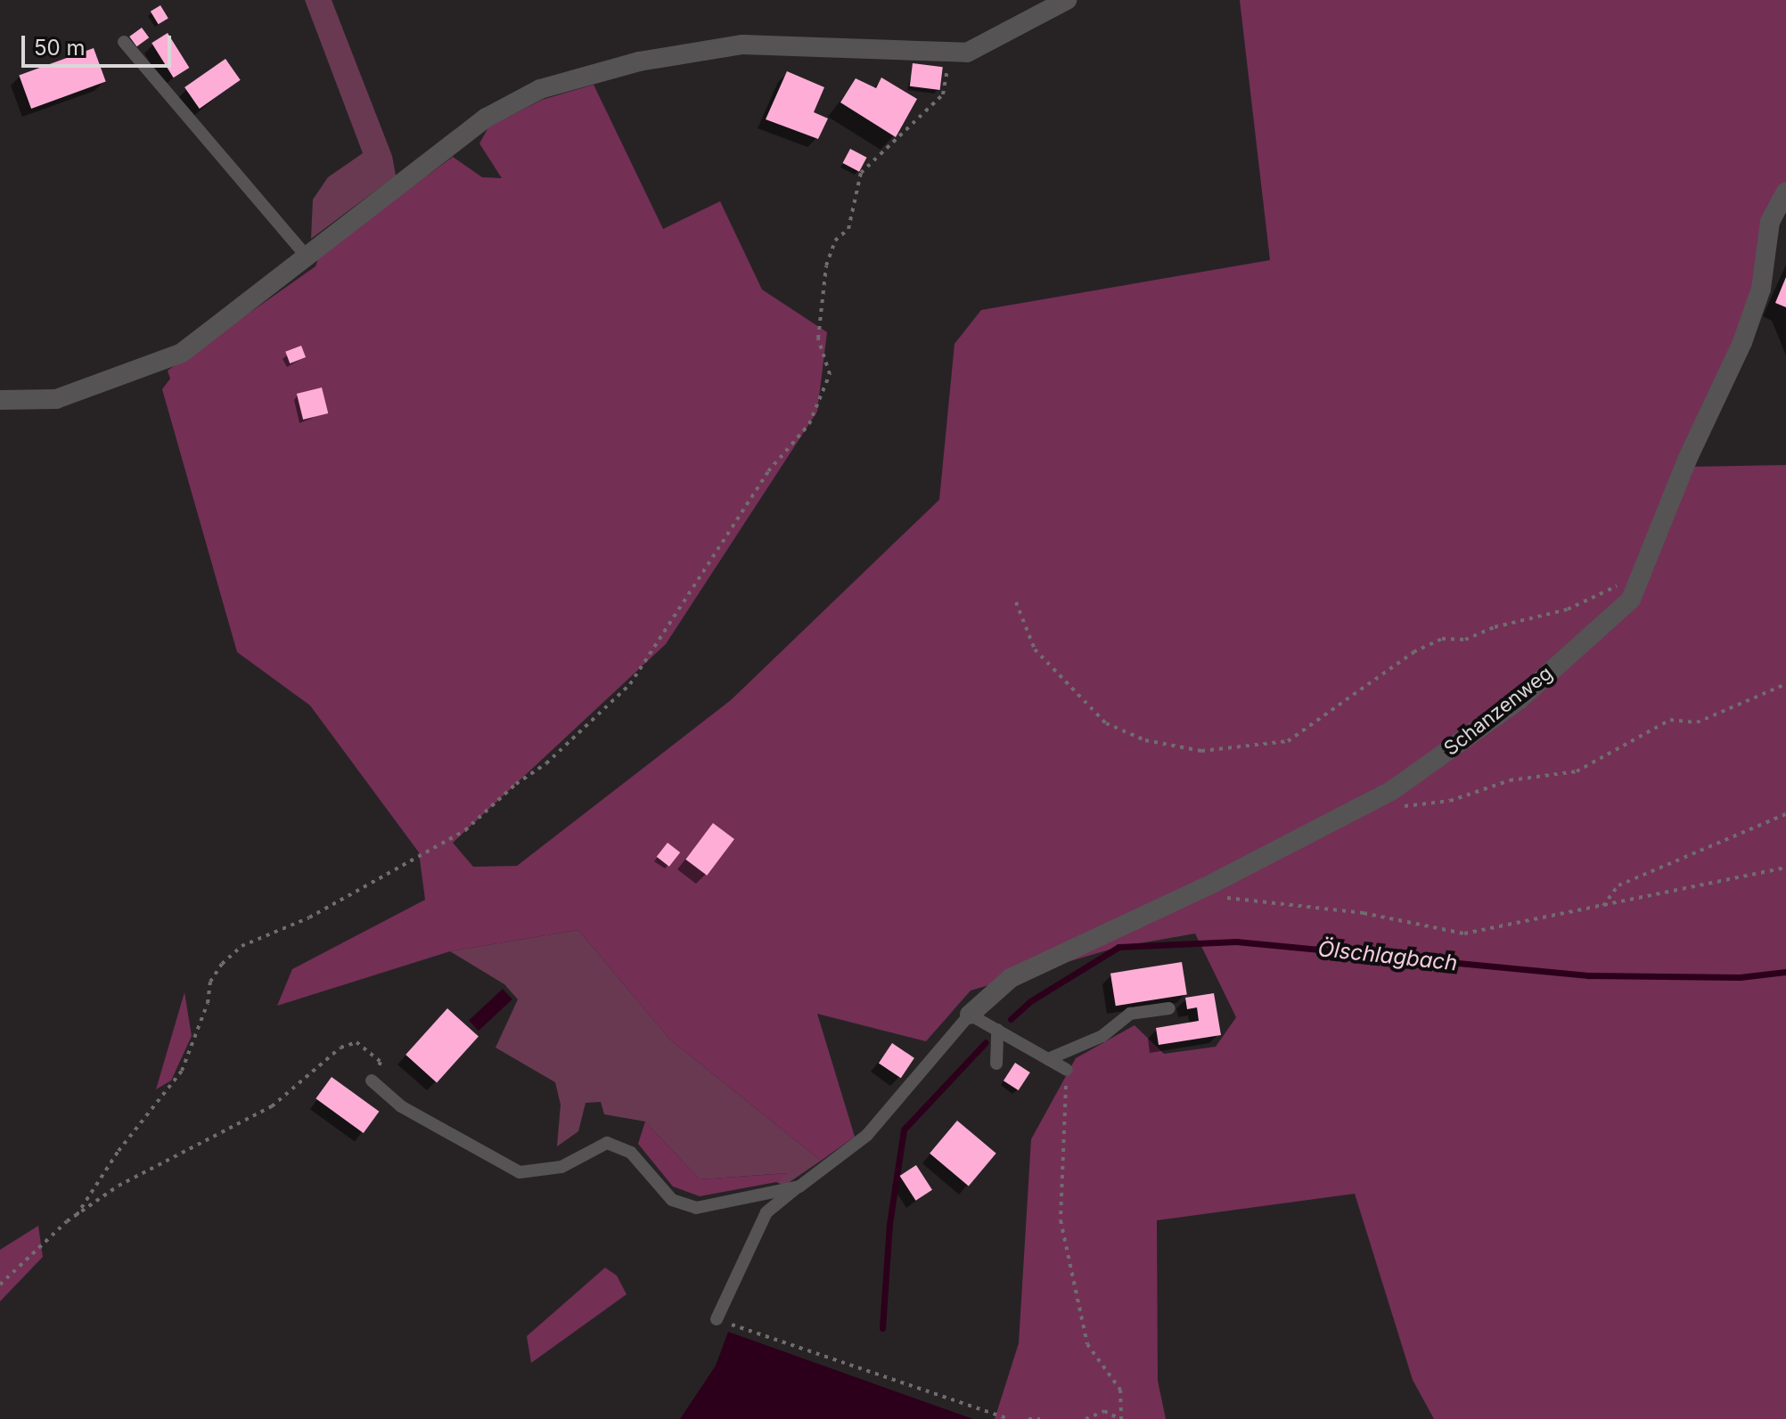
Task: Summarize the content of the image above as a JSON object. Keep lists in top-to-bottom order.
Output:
{
  "streets": {
    "street": ["Schanzenweg"]
  },
  "water": ["Ölschlagbach"],
  "scale_bar": "50 m"
}
